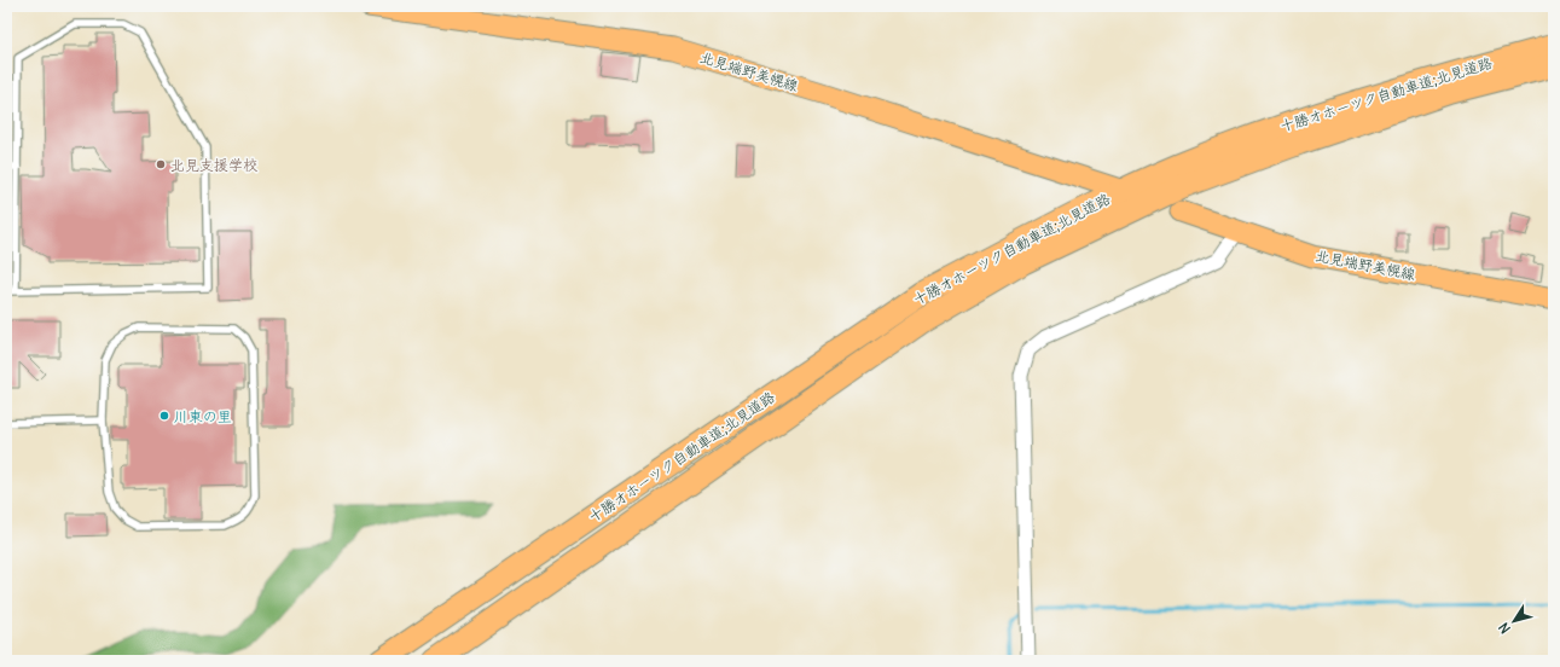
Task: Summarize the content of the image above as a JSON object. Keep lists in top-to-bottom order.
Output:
{
  "streets": {
    "highway": ["十勝オホーツク自動車道;北見道路"],
    "main road": ["北見端野美幌線"]
  },
  "places": ["北見支援学校", "川東の里"],
  "north": "bottom left"
}
